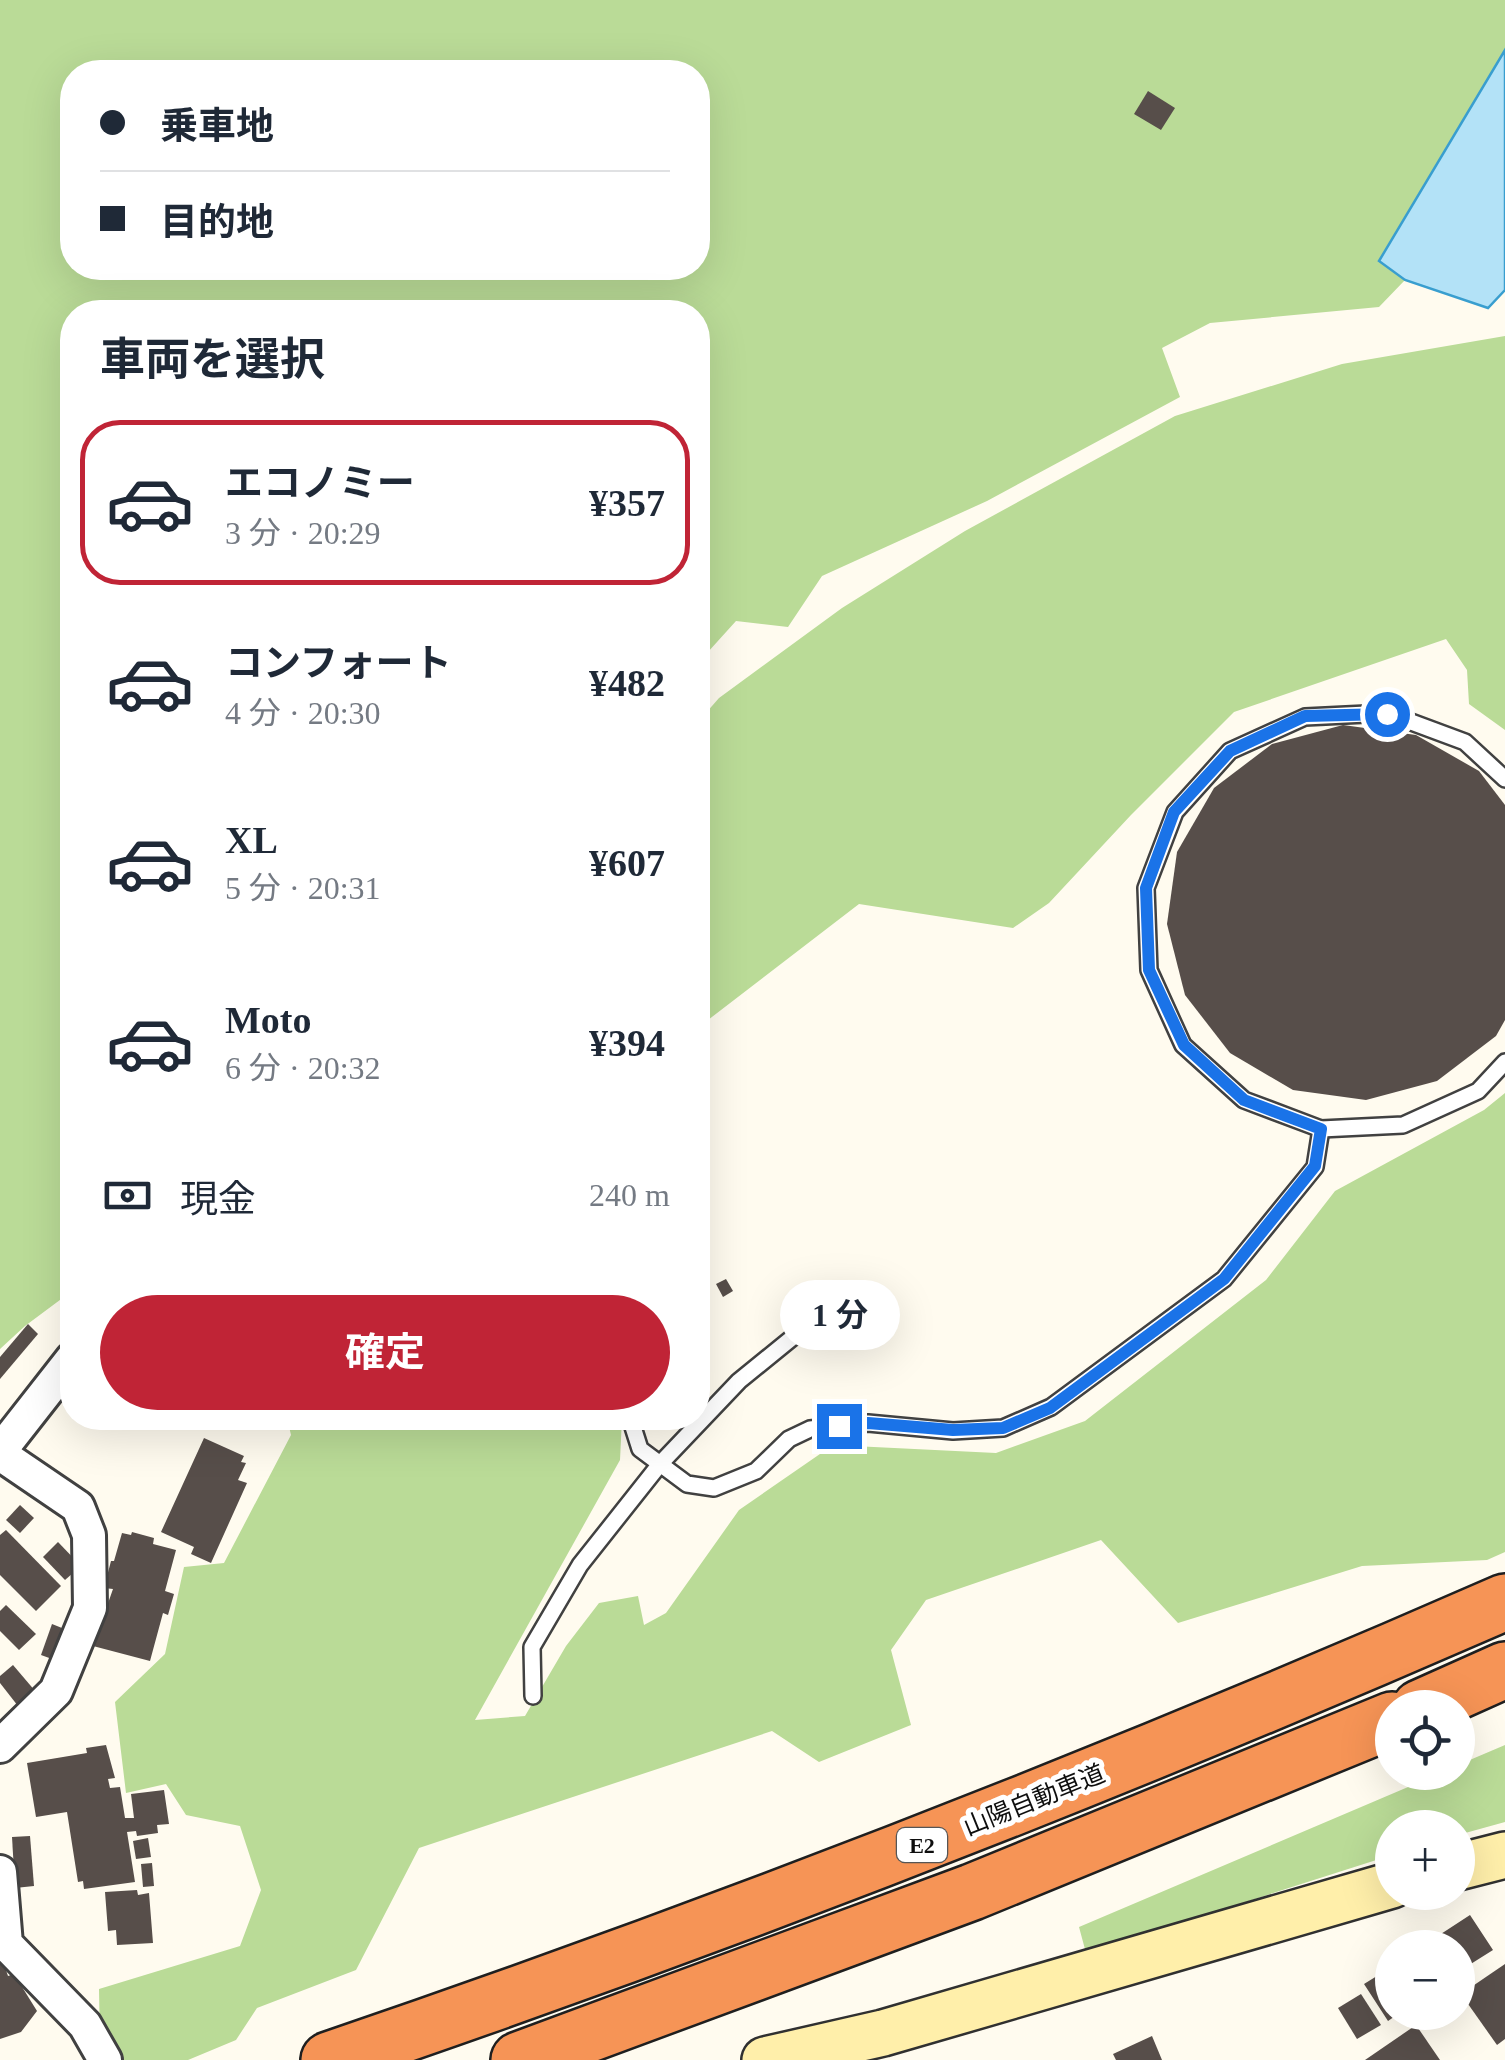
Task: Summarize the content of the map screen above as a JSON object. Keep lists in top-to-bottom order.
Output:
{
  "streets": {
    "highway": ["山陽自動車道", "E2"]
  },
  "page": {
    "banner": ["乗車地", "目的地"],
    "heading": "車両を選択",
    "list": [
      {
        "name": "エコノミー",
        "note": "3 分 · 20:29",
        "value": "¥357"
      },
      {
        "name": "コンフォート",
        "note": "4 分 · 20:30",
        "value": "¥482"
      },
      {
        "name": "XL",
        "note": "5 分 · 20:31",
        "value": "¥607"
      },
      {
        "name": "Moto",
        "note": "6 分 · 20:32",
        "value": "¥394"
      }
    ],
    "pay": ["現金", "240 m"],
    "buttons": "確定",
    "bubble": "1 分",
    "map_buttons": ["+", "−"]
  }
}
